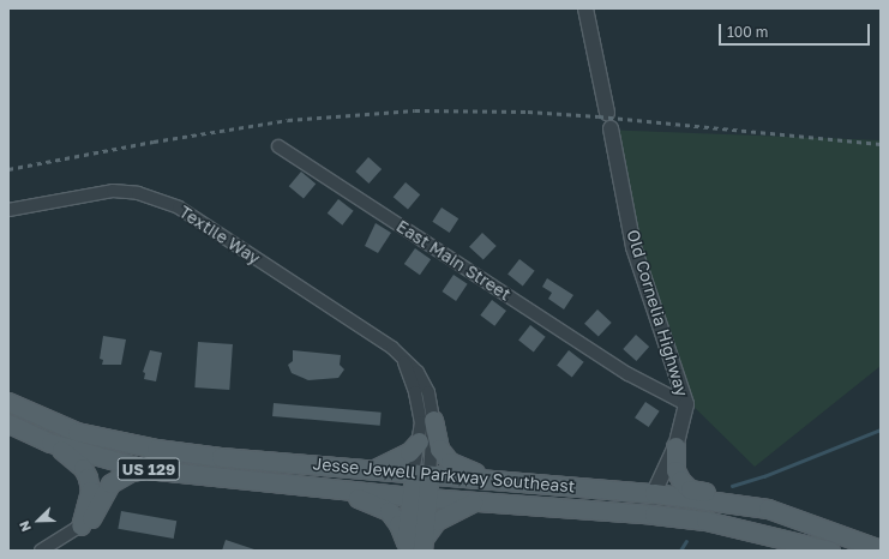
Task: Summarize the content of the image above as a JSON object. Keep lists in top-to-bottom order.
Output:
{
  "streets": {
    "main road": ["US 129", "Jesse Jewell Parkway Southeast"],
    "street": ["Textile Way", "East Main Street", "Old Cornelia Highway"]
  },
  "crossings": [
    ["Textile Way", "Jesse Jewell Parkway Southeast"],
    ["East Main Street", "Old Cornelia Highway"],
    ["Old Cornelia Highway", "Jesse Jewell Parkway Southeast"],
    ["US 129", "Jesse Jewell Parkway Southeast"]
  ],
  "scale_bar": "100 m",
  "north": "bottom left"
}
